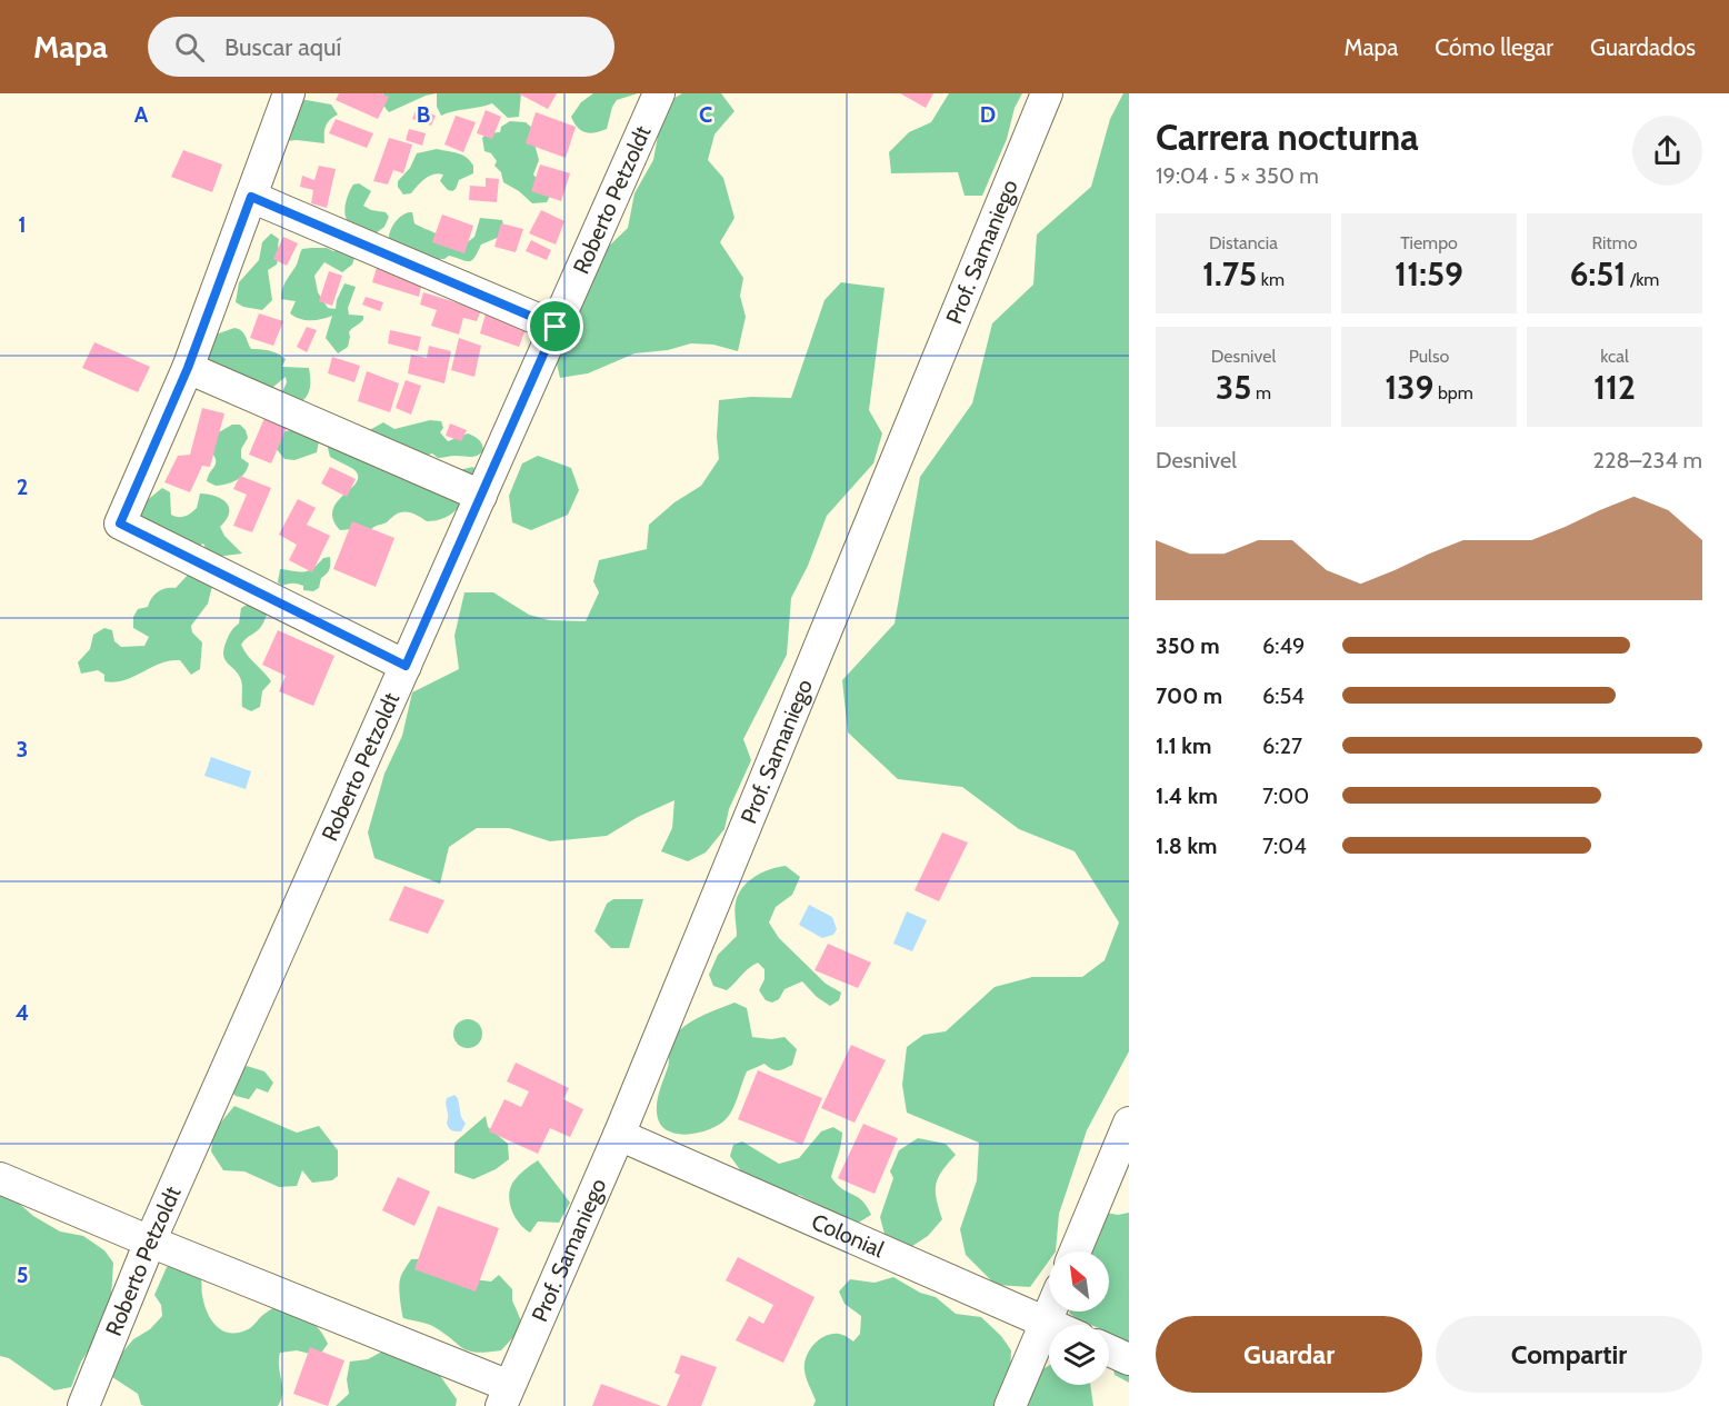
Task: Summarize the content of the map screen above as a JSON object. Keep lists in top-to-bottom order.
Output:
{
  "streets": {
    "street": ["Roberto Petzoldt", "Prof. Samaniego", "Colonial"]
  },
  "crossings": [
    ["Prof. Samaniego", "Colonial"]
  ],
  "north": "top left",
  "page": {
    "header": "Mapa",
    "search": "Buscar aquí",
    "nav": ["Mapa", "Cómo llegar", "Guardados"],
    "heading": ["Carrera nocturna", "19:04 · 5 × 350 m"],
    "stats": [
      ["Distancia", "1.75 km"],
      ["Tiempo", "11:59"],
      ["Ritmo", "6:51 /km"],
      ["Desnivel", "35 m"],
      ["Pulso", "139 bpm"],
      ["kcal", "112"]
    ],
    "chart": ["Desnivel", "228–234 m"],
    "list": [
      {
        "name": "350 m",
        "note": "6:49"
      },
      {
        "name": "700 m",
        "note": "6:54"
      },
      {
        "name": "1.1 km",
        "note": "6:27"
      },
      {
        "name": "1.4 km",
        "note": "7:00"
      },
      {
        "name": "1.8 km",
        "note": "7:04"
      }
    ],
    "buttons": ["Guardar", "Compartir"]
  },
  "grid": {
    "columns": [
      "A",
      "B",
      "C",
      "D"
    ],
    "rows": [
      "1",
      "2",
      "3",
      "4",
      "5"
    ]
  }
}
